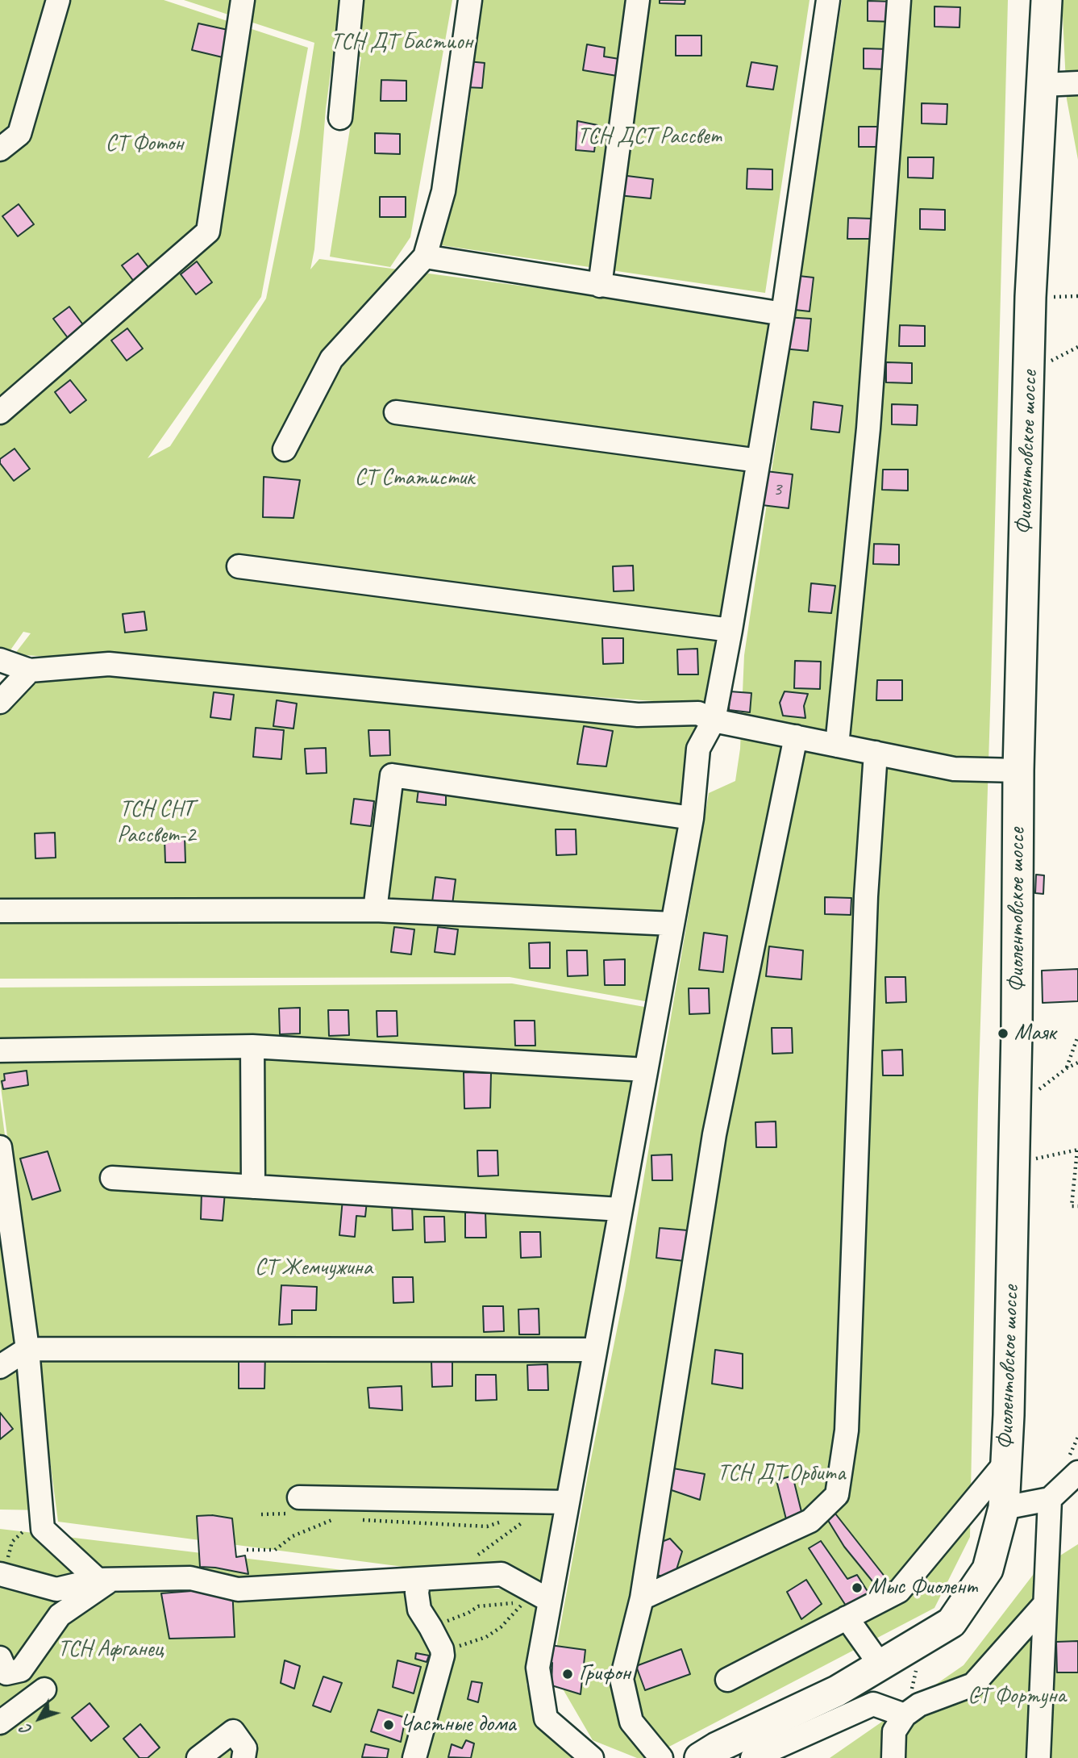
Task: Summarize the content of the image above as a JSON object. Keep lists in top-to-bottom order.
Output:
{
  "streets": {
    "main road": ["Фиолентовское шоссе"]
  },
  "parks": [
    "ТСН ДТ Бастион",
    "ТСН ДСТ Рассвет",
    "СТ Фотон",
    "СТ Статистик",
    "ТСН СНТ Рассвет-2",
    "СТ Жемчужина",
    "ТСН ДТ Орбита",
    "ТСН Афганец",
    "СТ Фортуна"
  ],
  "places": [
    "Маяк",
    "Мыс Фиолент",
    "Грифон",
    "Частные дома"
  ],
  "house_numbers": ["3"],
  "north": "bottom left"
}
